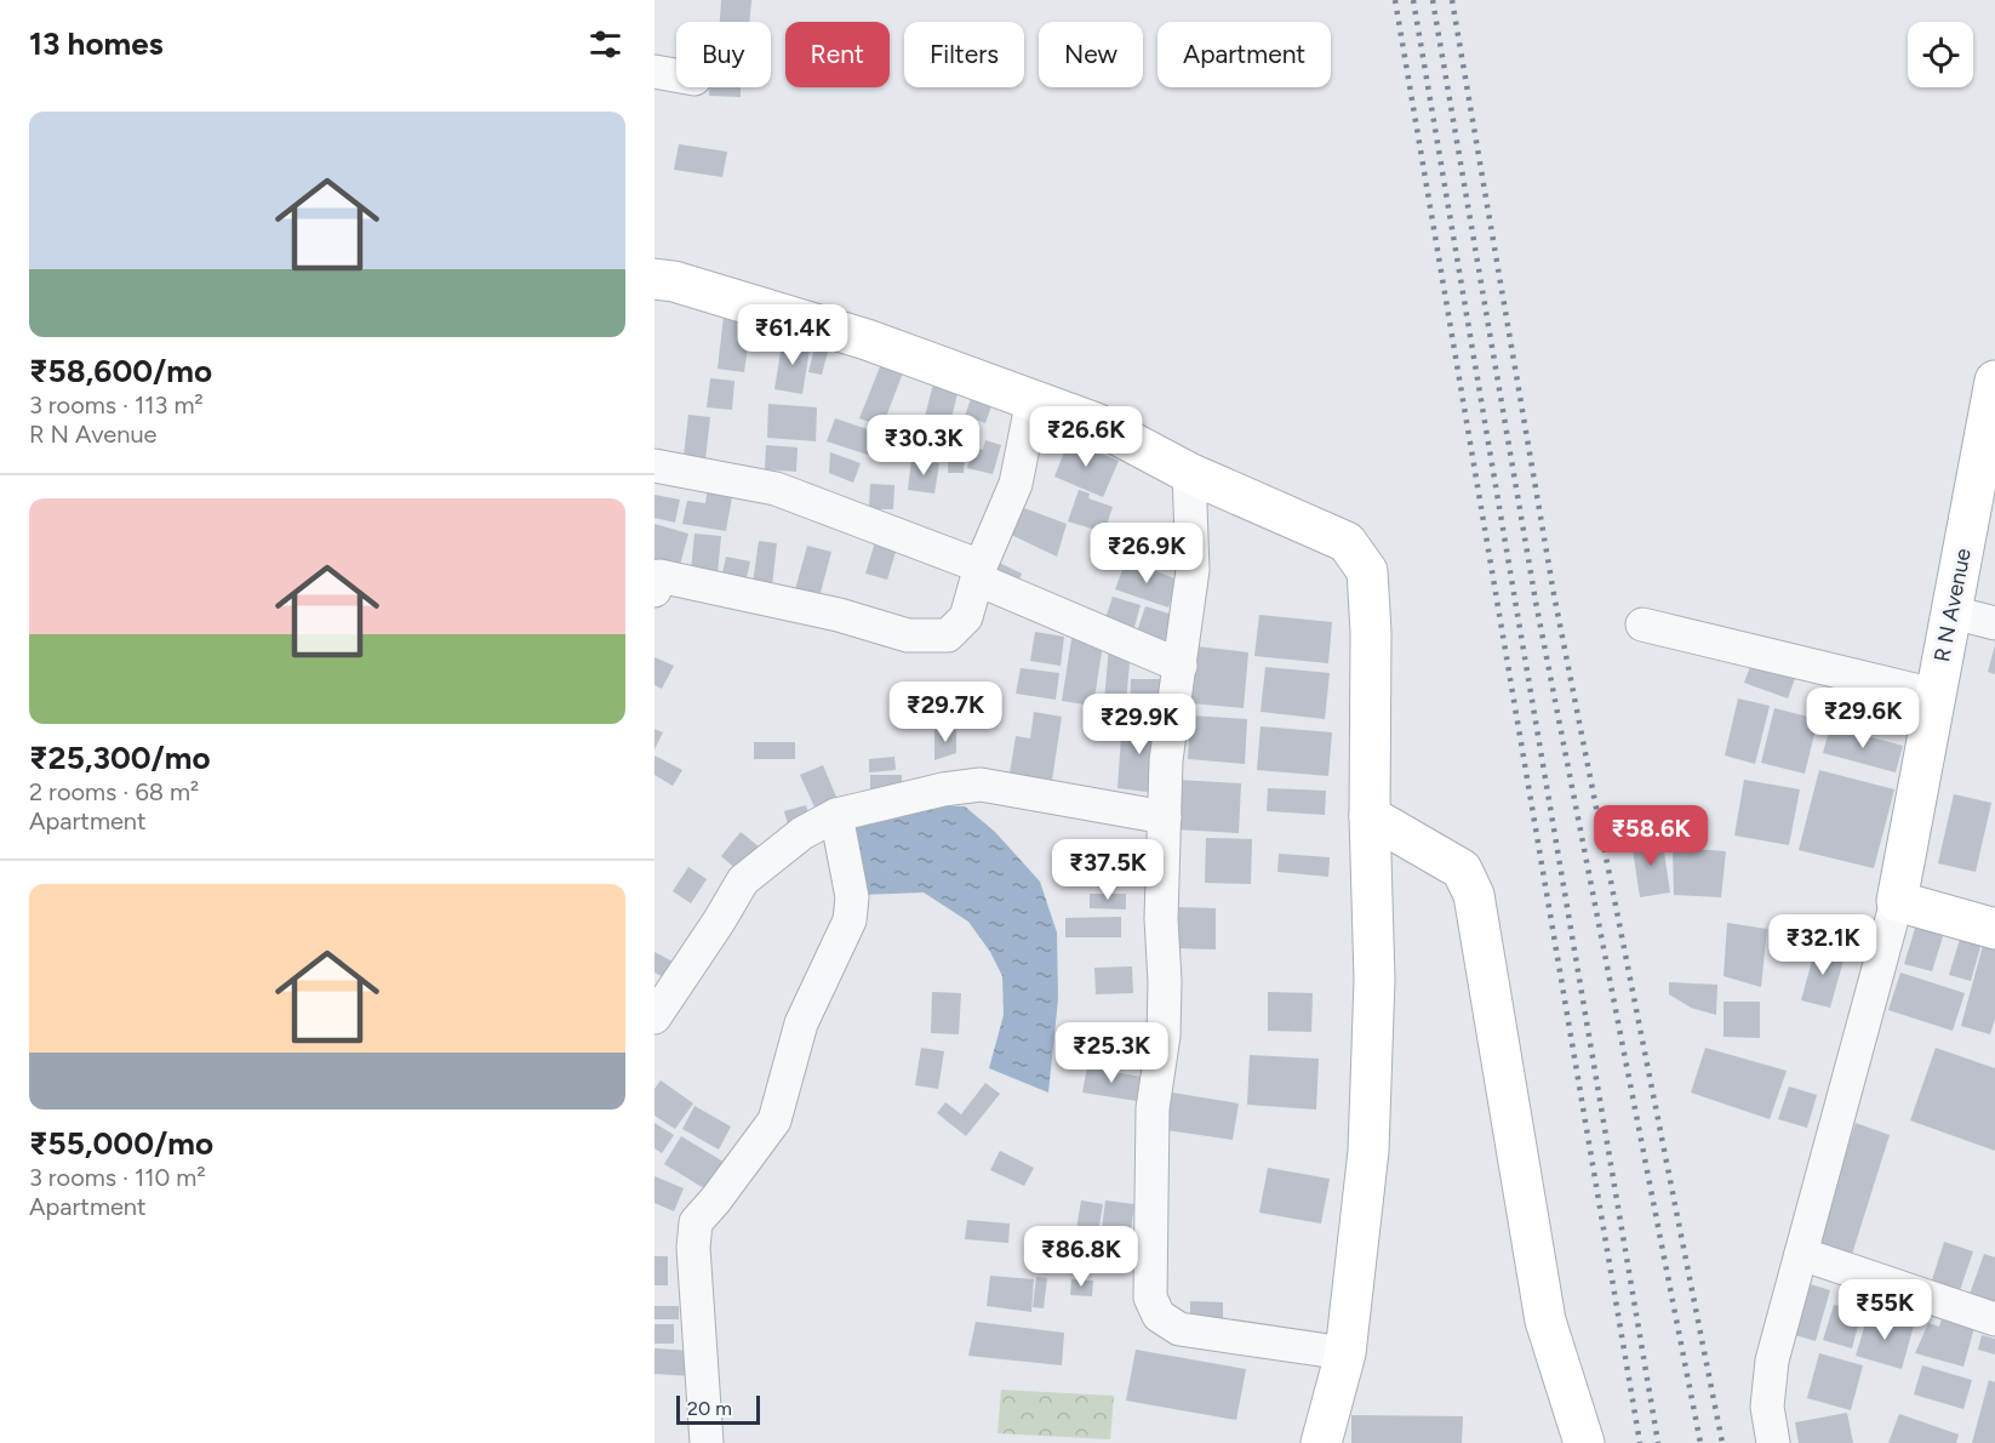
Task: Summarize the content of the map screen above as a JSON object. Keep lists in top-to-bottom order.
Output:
{
  "streets": {
    "street": ["R N Avenue"]
  },
  "scale_bar": "20 m",
  "page": {
    "heading": "13 homes",
    "chip": [
      "Buy",
      "Rent",
      "Filters",
      "New",
      "Apartment"
    ],
    "list": [
      {
        "name": "₹58,600/mo",
        "note": "3 rooms · 113 m² · R N Avenue"
      },
      {
        "name": "₹25,300/mo",
        "note": "2 rooms · 68 m² · Apartment"
      },
      {
        "name": "₹55,000/mo",
        "note": "3 rooms · 110 m² · Apartment"
      }
    ],
    "price": [
      "₹61.4K",
      "₹26.6K",
      "₹30.3K",
      "₹26.9K",
      "₹29.7K",
      "₹29.6K",
      "₹29.9K",
      "₹58.6K",
      "₹37.5K",
      "₹32.1K",
      "₹25.3K",
      "₹86.8K",
      "₹55K"
    ],
    "scale": "20 m"
  }
}
